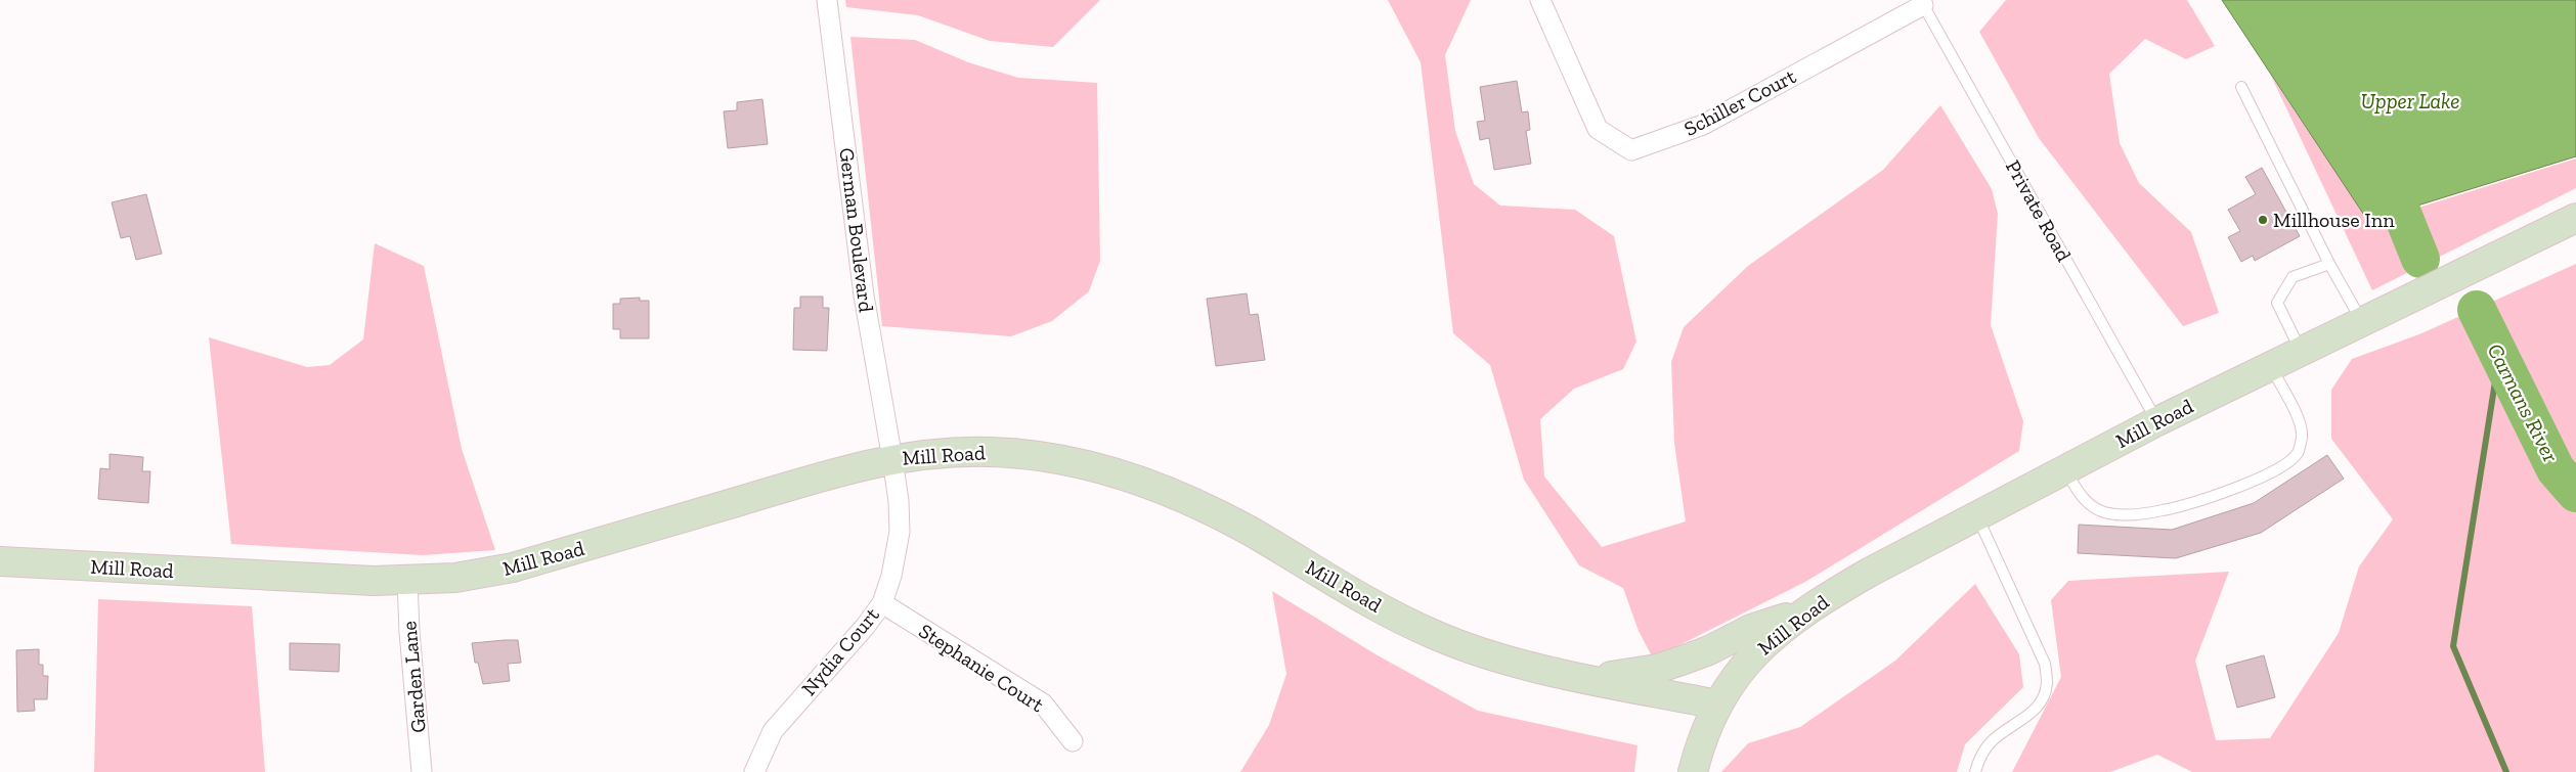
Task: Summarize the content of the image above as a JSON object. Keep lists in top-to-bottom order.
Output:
{
  "streets": {
    "main road": ["Mill Road"],
    "street": [
      "Schiller Court",
      "German Boulevard",
      "Nydia Court",
      "Stephanie Court",
      "Garden Lane"
    ],
    "lane": ["Private Road"]
  },
  "crossings": [
    ["Schiller Court", "Private Road"],
    ["Private Road", "Mill Road"],
    ["German Boulevard", "Mill Road"],
    ["German Boulevard", "Nydia Court"],
    ["Mill Road", "Nydia Court"],
    ["Mill Road", "Garden Lane"],
    ["Nydia Court", "Stephanie Court"]
  ],
  "water": ["Upper Lake", "Carmans River"],
  "places": ["Millhouse Inn"]
}
